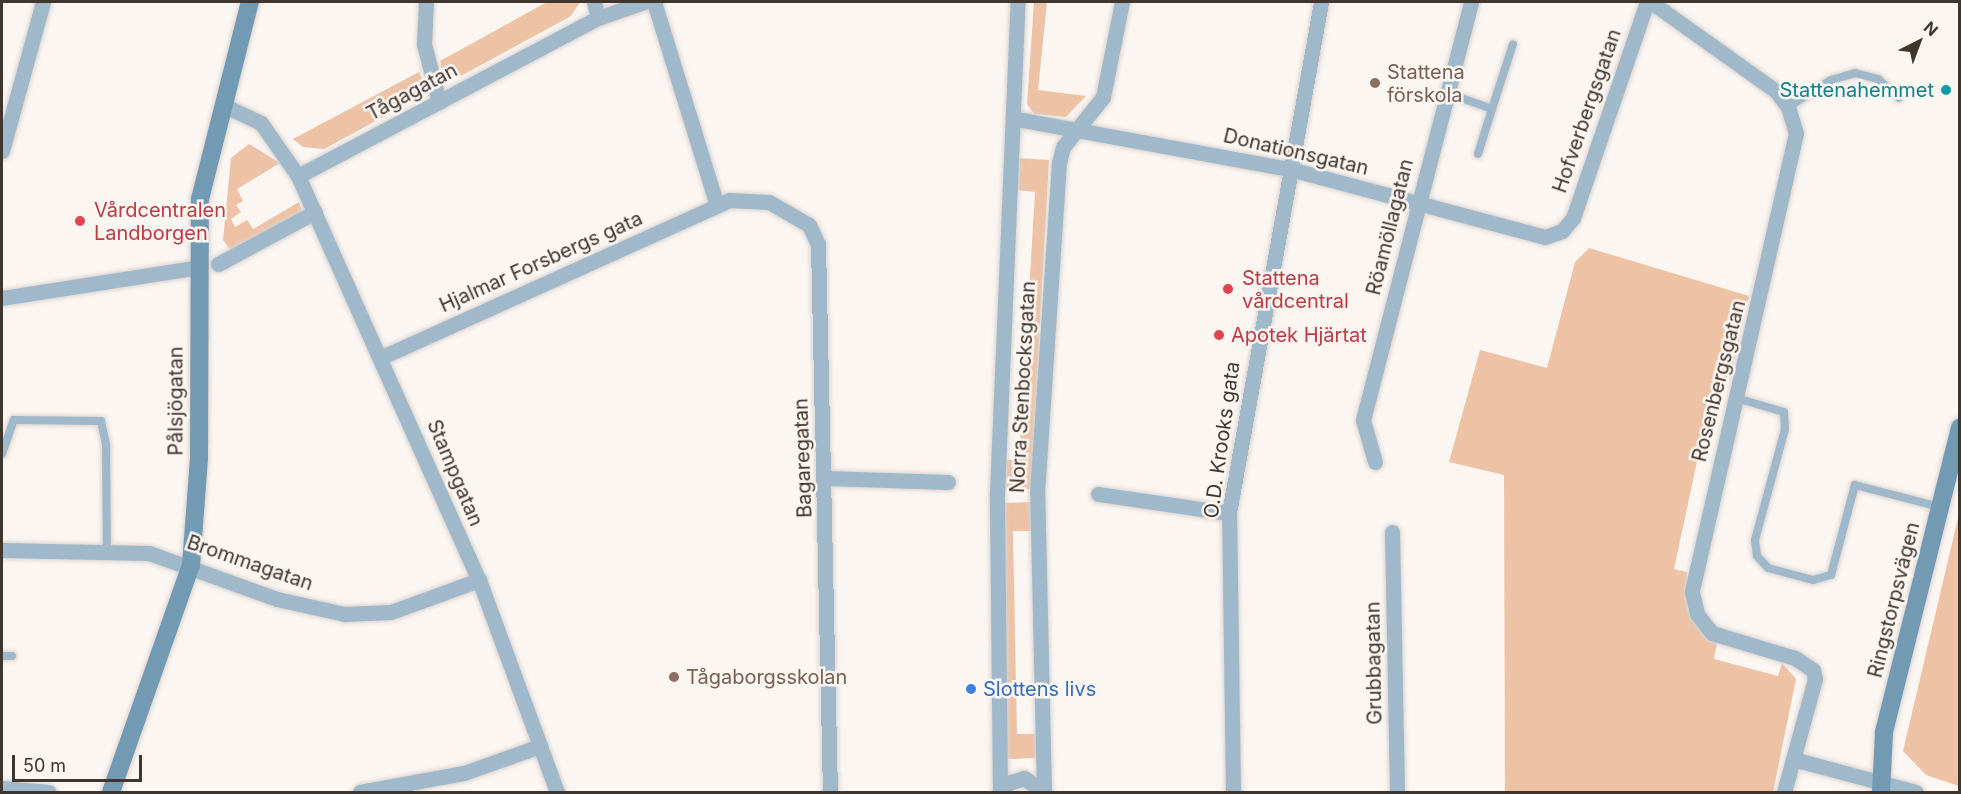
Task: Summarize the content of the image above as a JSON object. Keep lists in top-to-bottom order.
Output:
{
  "streets": {
    "street": [
      "Tågagatan",
      "Hofverbergsgatan",
      "Donationsgatan",
      "Röamöllagatan",
      "Hjalmar Forsbergs gata",
      "Rosenbergsgatan",
      "Norra Stenbocksgatan",
      "Pålsjögatan",
      "O.D. Krooks gata",
      "Bagaregatan",
      "Stampgatan",
      "Brommagatan",
      "Ringstorpsvägen",
      "Grubbagatan"
    ]
  },
  "crossings": [
    ["Tågagatan", "Stampgatan"],
    ["Hofverbergsgatan", "Donationsgatan"],
    ["Donationsgatan", "Röamöllagatan"],
    ["Donationsgatan", "Norra Stenbocksgatan"],
    ["Donationsgatan", "O.D. Krooks gata"],
    ["Hjalmar Forsbergs gata", "Bagaregatan"],
    ["Hjalmar Forsbergs gata", "Stampgatan"],
    ["Pålsjögatan", "Brommagatan"],
    ["Stampgatan", "Brommagatan"]
  ],
  "places": [
    "Stattena förskola",
    "Stattenahemmet",
    "Vårdcentralen Landborgen",
    "Stattena vårdcentral",
    "Apotek Hjärtat",
    "Tågaborgsskolan",
    "Slottens livs"
  ],
  "scale_bar": "50 m",
  "north": "top right"
}
